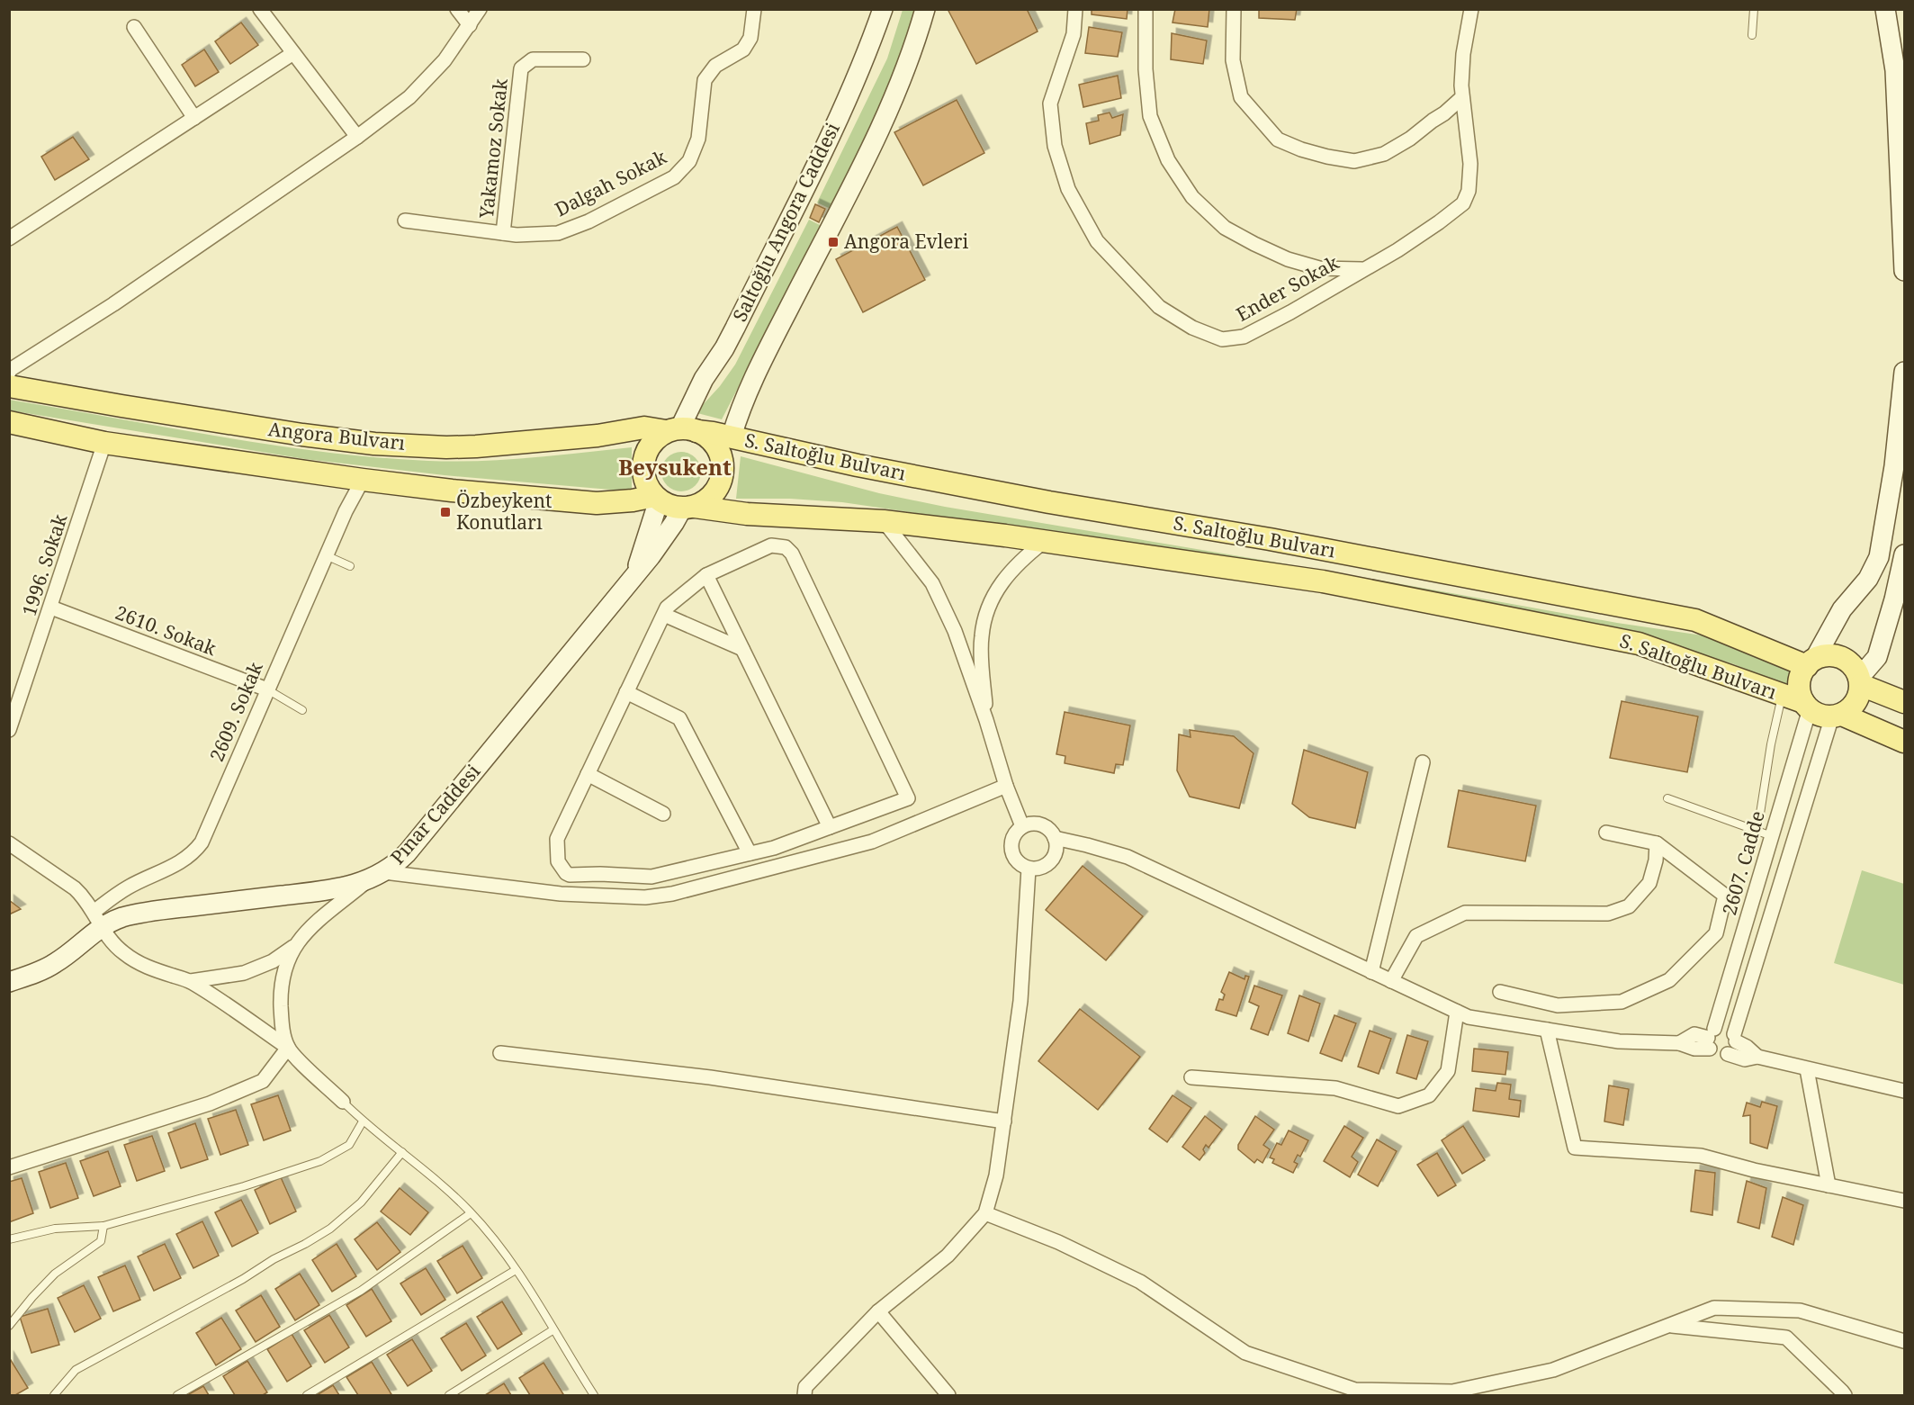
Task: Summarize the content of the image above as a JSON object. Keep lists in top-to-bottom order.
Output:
{
  "streets": {
    "main road": ["Angora Bulvarı", "S. Saltoğlu Bulvarı"],
    "street": [
      "Yakamoz Sokak",
      "Dalgah Sokak",
      "Saltoğlu Angora Caddesi",
      "Ender Sokak",
      "1996. Sokak",
      "2610. Sokak",
      "2609. Sokak",
      "Pınar Caddesi",
      "2607. Cadde"
    ]
  },
  "crossings": [
    ["Yakamoz Sokak", "Dalgah Sokak"],
    ["Saltoğlu Angora Caddesi", "Angora Bulvarı"],
    ["Saltoğlu Angora Caddesi", "S. Saltoğlu Bulvarı"],
    ["Saltoğlu Angora Caddesi", "Pınar Caddesi"],
    ["Angora Bulvarı", "S. Saltoğlu Bulvarı"],
    ["Angora Bulvarı", "1996. Sokak"],
    ["Angora Bulvarı", "2609. Sokak"],
    ["Angora Bulvarı", "Pınar Caddesi"],
    ["S. Saltoğlu Bulvarı", "Pınar Caddesi"],
    ["S. Saltoğlu Bulvarı", "2607. Cadde"],
    ["1996. Sokak", "2610. Sokak"],
    ["2610. Sokak", "2609. Sokak"],
    ["2609. Sokak", "Pınar Caddesi"]
  ],
  "districts": ["Beysukent"],
  "places": {
    "transit": ["Angora Evleri", "Özbeykent Konutları"]
  }
}
